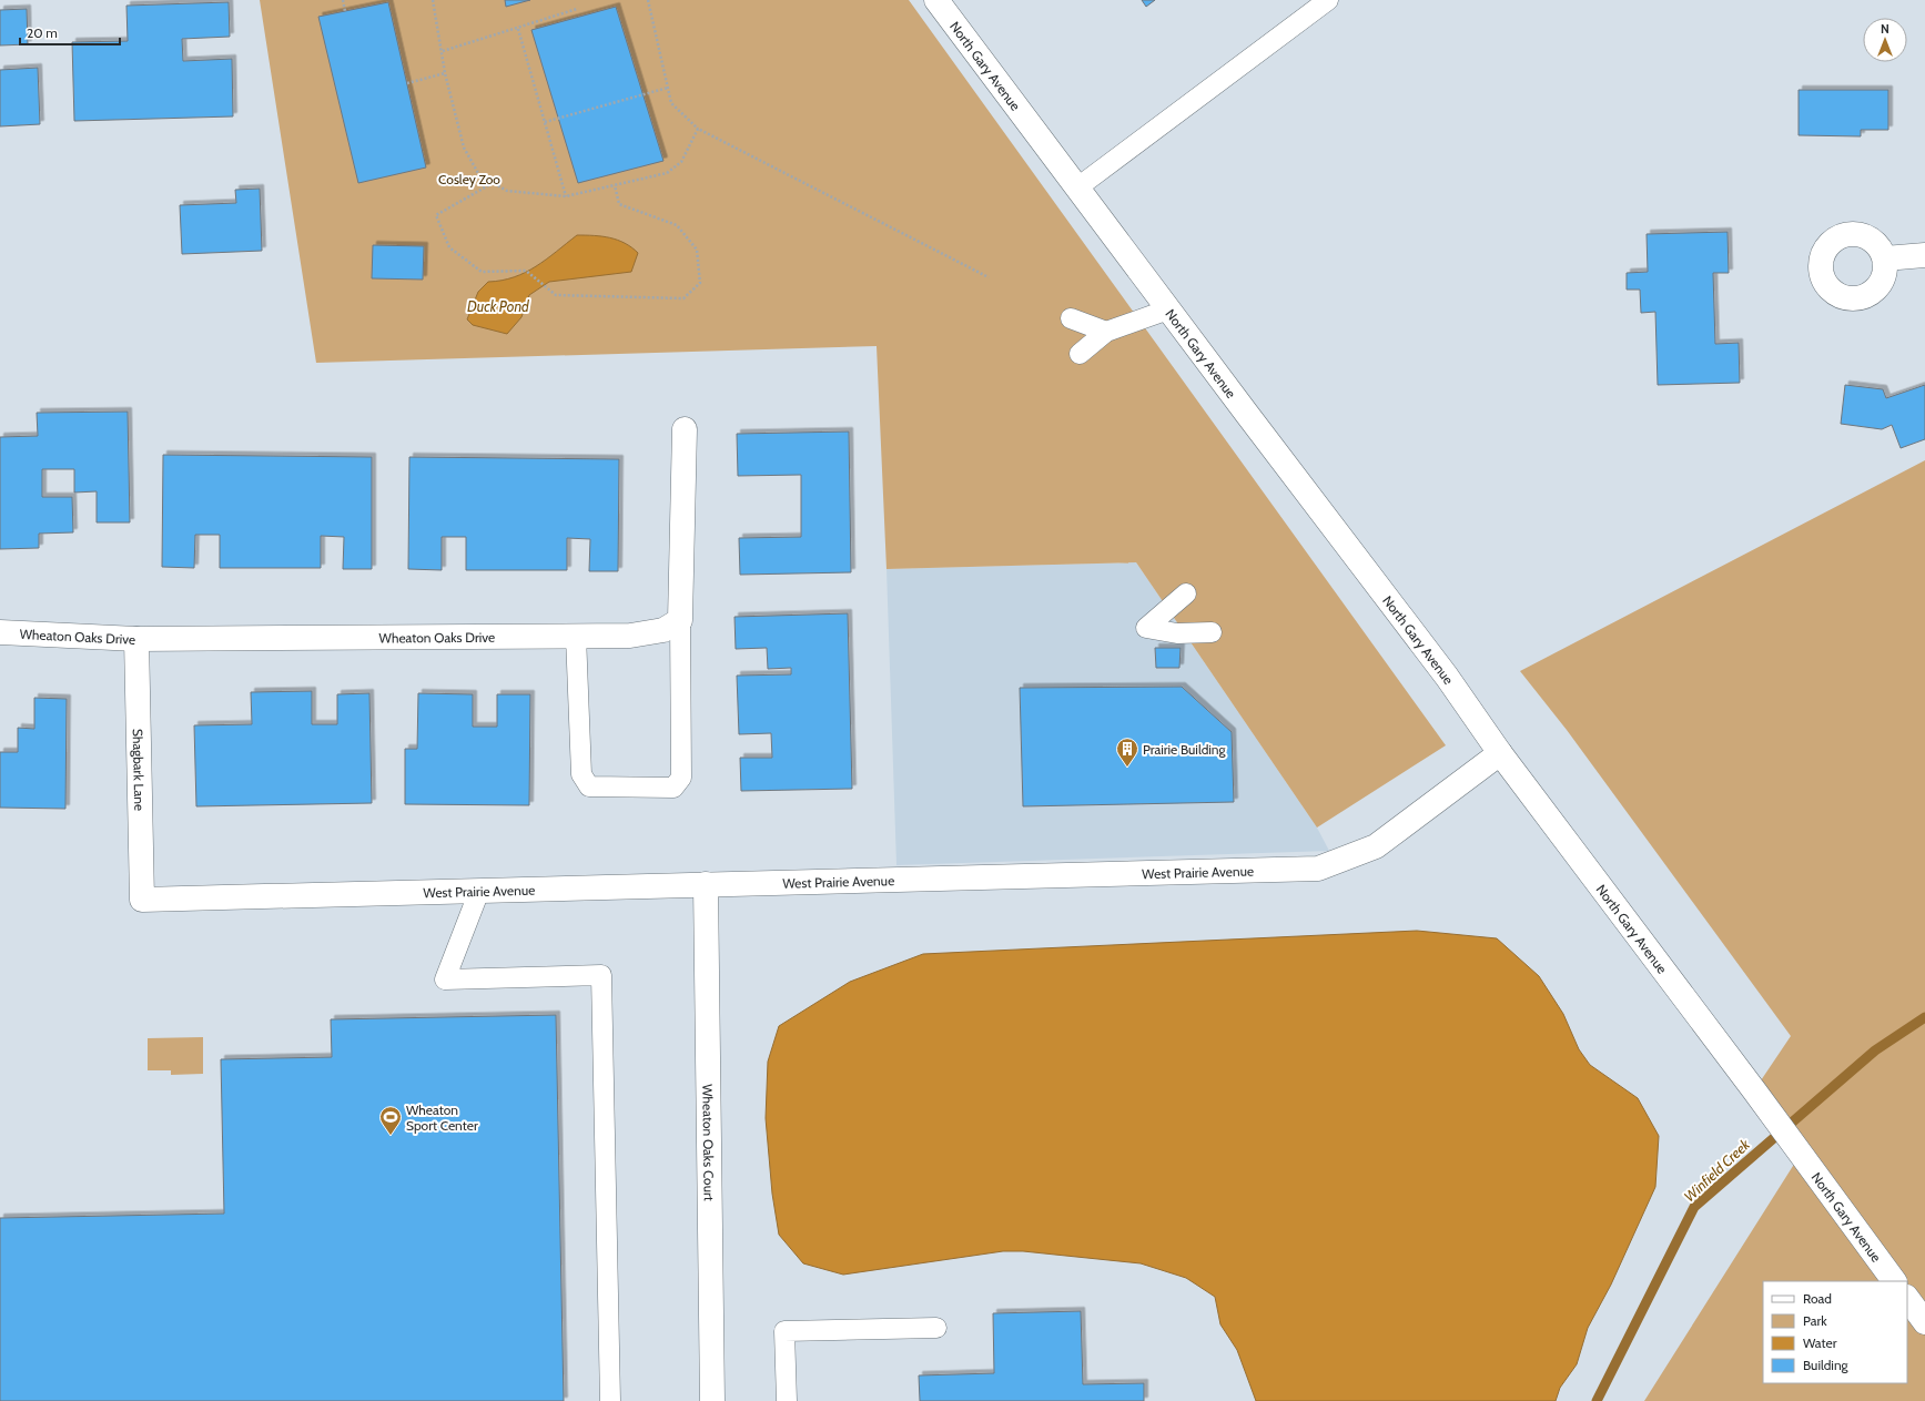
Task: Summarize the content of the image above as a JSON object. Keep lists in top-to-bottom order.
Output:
{
  "streets": {
    "street": [
      "North Gary Avenue",
      "Wheaton Oaks Drive",
      "Shagbark Lane",
      "West Prairie Avenue",
      "Wheaton Oaks Court"
    ]
  },
  "crossings": [
    ["North Gary Avenue", "West Prairie Avenue"],
    ["Wheaton Oaks Drive", "Shagbark Lane"],
    ["Shagbark Lane", "West Prairie Avenue"],
    ["West Prairie Avenue", "Wheaton Oaks Court"]
  ],
  "water": ["Duck Pond", "Winfield Creek"],
  "parks": ["Cosley Zoo"],
  "places": {
    "building": ["Prairie Building"],
    "sports": ["Wheaton Sport Center"]
  },
  "legend": [
    "Road",
    "Park",
    "Water",
    "Building"
  ],
  "scale_bar": "20 m",
  "north": "top"
}
